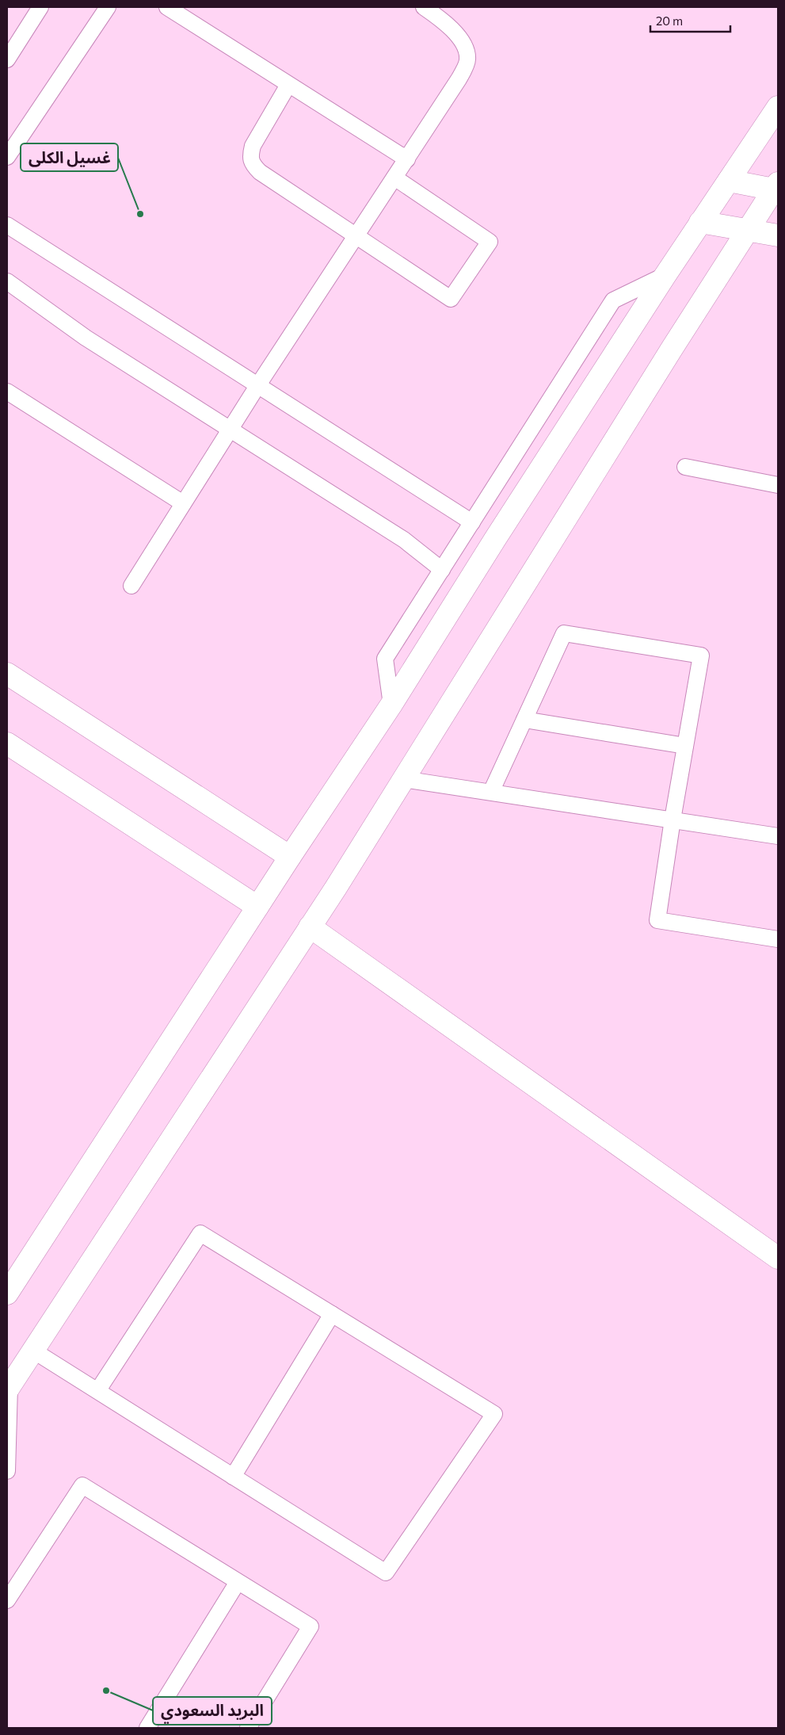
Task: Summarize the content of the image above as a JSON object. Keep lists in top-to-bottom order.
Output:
{
  "places": ["غسيل الكلى", "البريد السعودي"],
  "scale_bar": "20 m"
}
